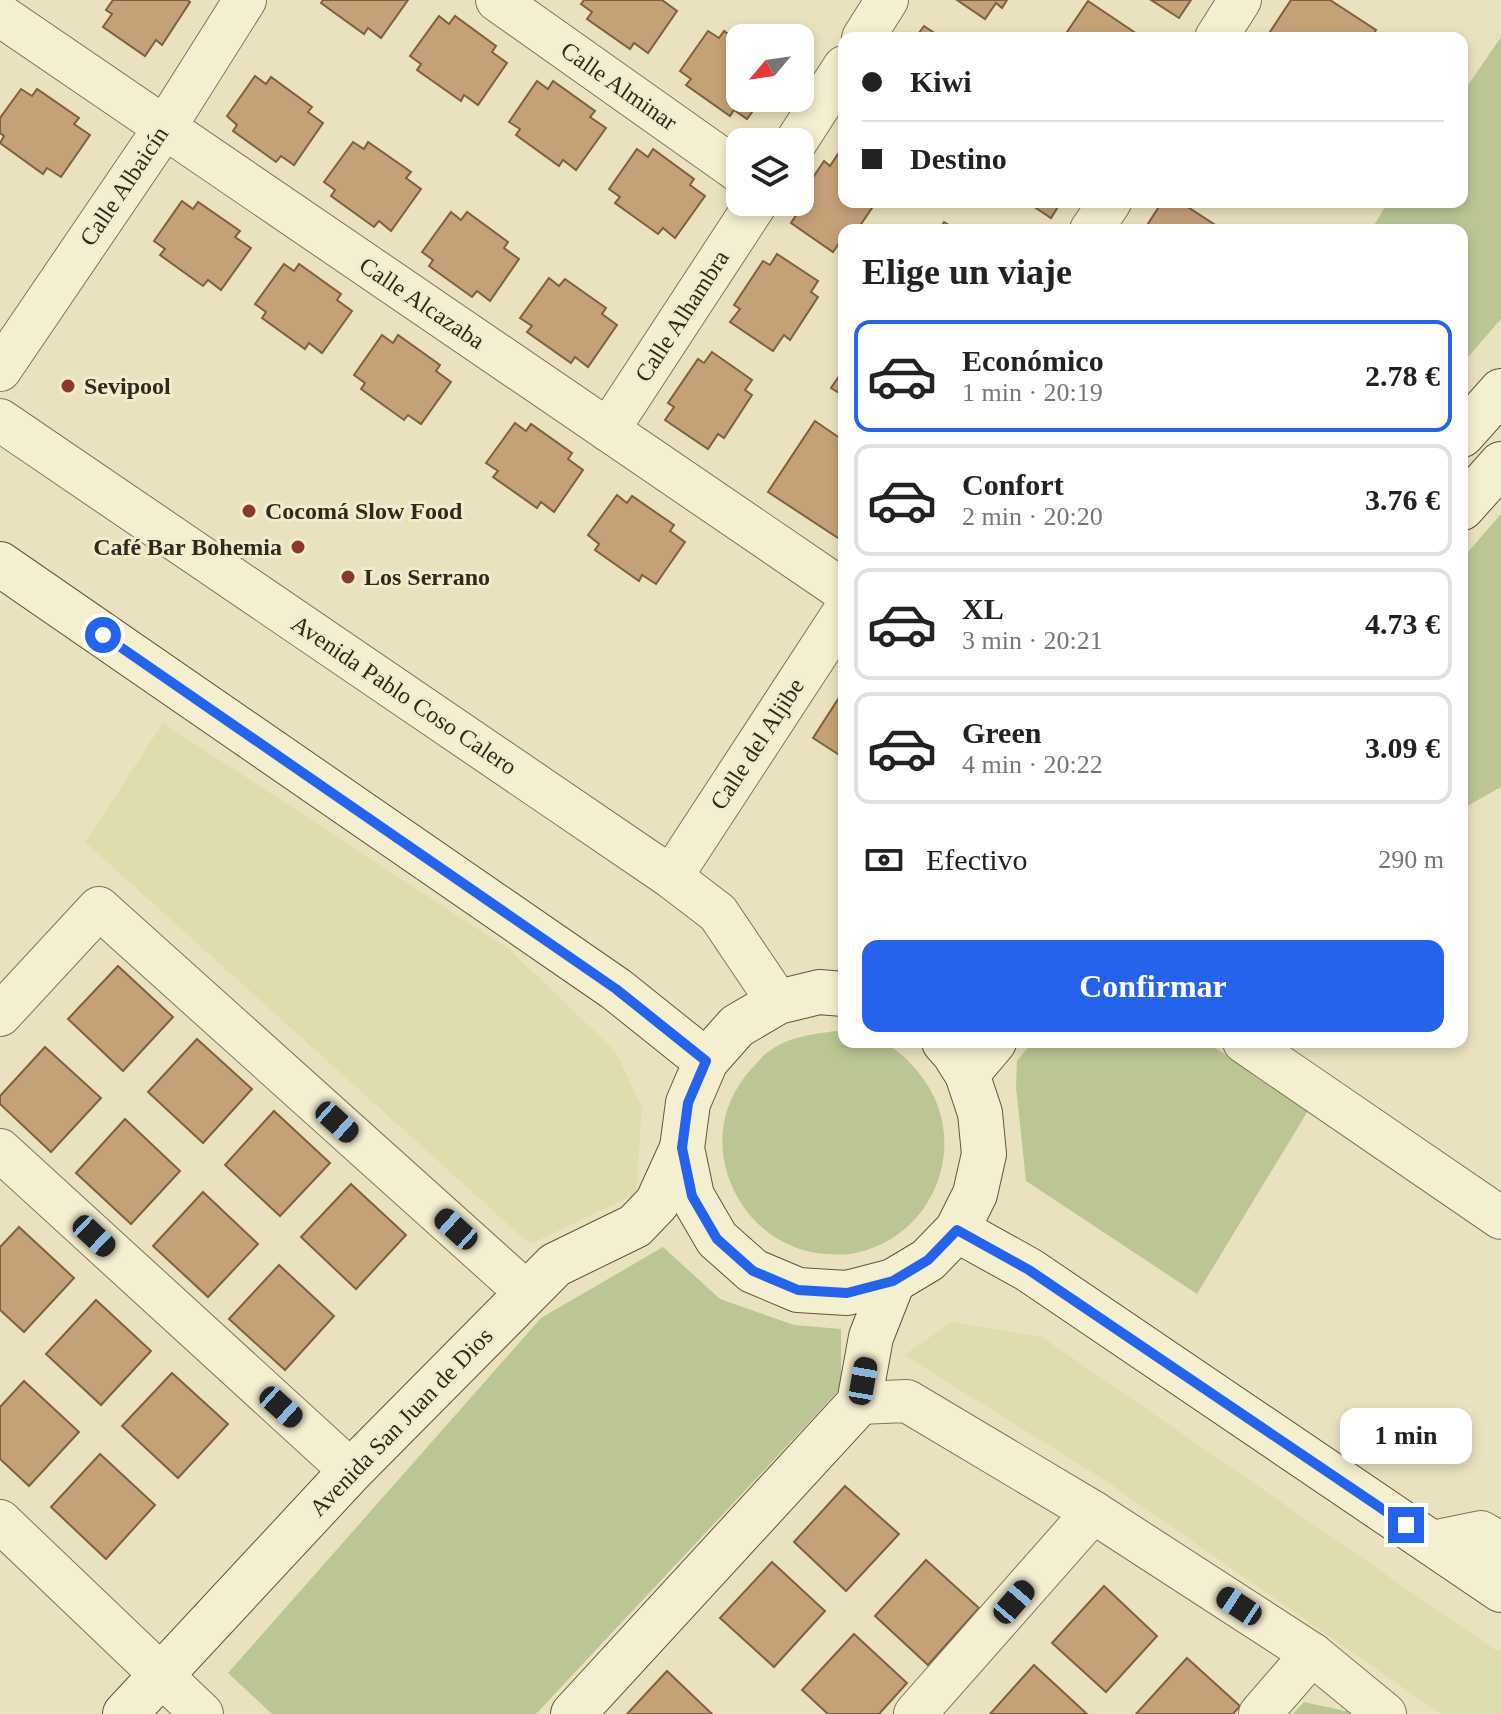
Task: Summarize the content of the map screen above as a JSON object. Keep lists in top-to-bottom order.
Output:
{
  "streets": {
    "main road": ["Avenida San Juan de Dios"],
    "street": [
      "Calle Alminar",
      "Calle Albaicín",
      "Calle Alcazaba",
      "Calle Alhambra",
      "Avenida Pablo Coso Calero",
      "Calle del Aljibe"
    ]
  },
  "crossings": [
    ["Calle Albaicín", "Calle Alcazaba"],
    ["Calle Alcazaba", "Calle Alhambra"],
    ["Avenida Pablo Coso Calero", "Calle del Aljibe"]
  ],
  "places": [
    "Sevipool",
    "Cocomá Slow Food",
    "Café Bar Bohemia",
    "Los Serrano"
  ],
  "north": "bottom left",
  "page": {
    "banner": ["Kiwi", "Destino"],
    "heading": "Elige un viaje",
    "list": [
      {
        "name": "Económico",
        "note": "1 min · 20:19",
        "value": "2.78 €"
      },
      {
        "name": "Confort",
        "note": "2 min · 20:20",
        "value": "3.76 €"
      },
      {
        "name": "XL",
        "note": "3 min · 20:21",
        "value": "4.73 €"
      },
      {
        "name": "Green",
        "note": "4 min · 20:22",
        "value": "3.09 €"
      }
    ],
    "pay": ["Efectivo", "290 m"],
    "buttons": "Confirmar",
    "bubble": "1 min"
  }
}
